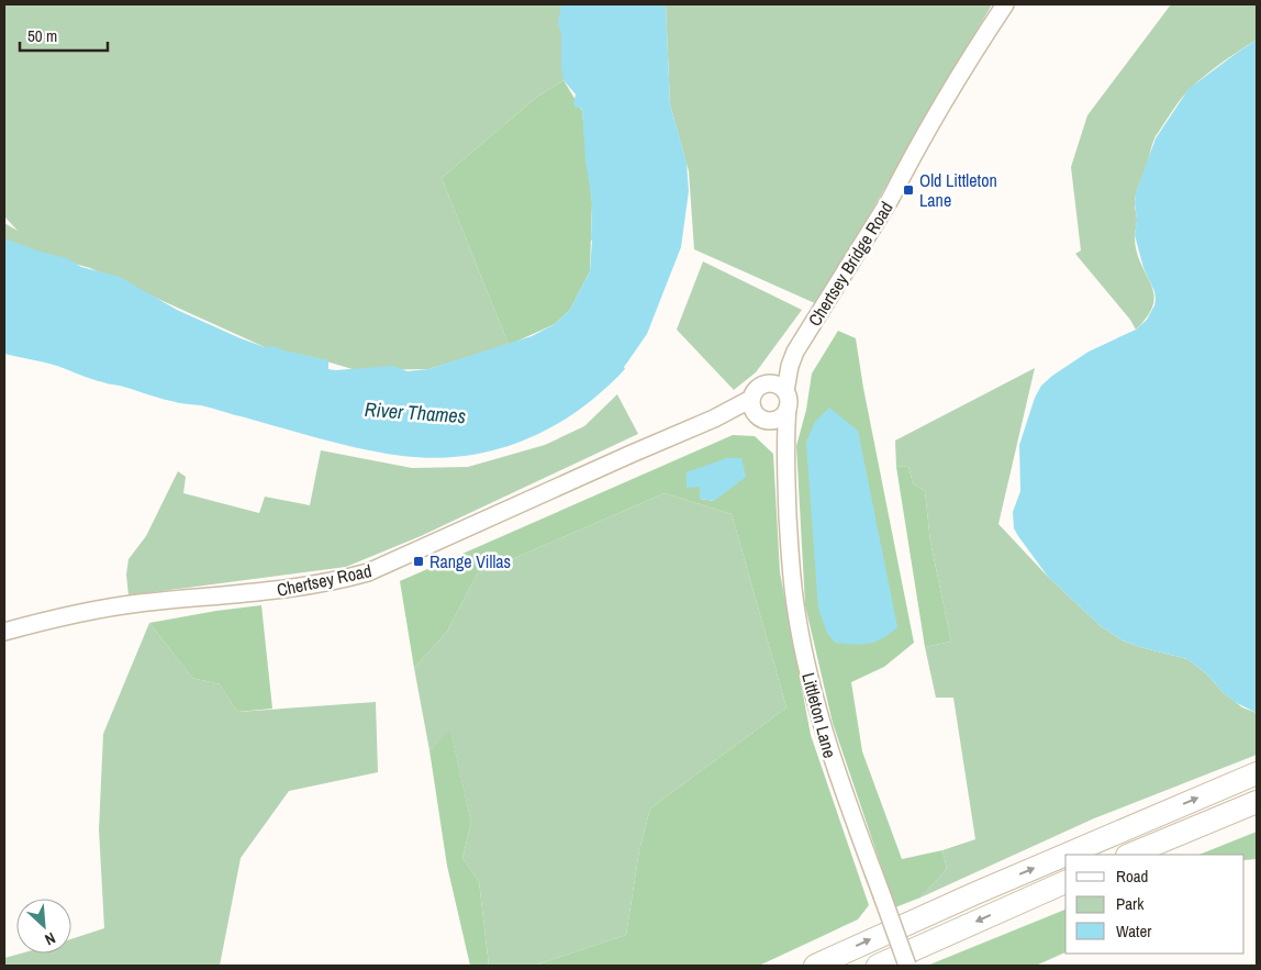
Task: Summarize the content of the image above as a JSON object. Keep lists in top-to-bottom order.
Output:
{
  "streets": {
    "main road": ["Chertsey Bridge Road", "Chertsey Road", "Littleton Lane"]
  },
  "crossings": [
    ["Chertsey Bridge Road", "Chertsey Road"],
    ["Chertsey Bridge Road", "Littleton Lane"]
  ],
  "water": ["River Thames"],
  "places": {
    "transit": ["Old Littleton Lane", "Range Villas"]
  },
  "legend": ["Road", "Park", "Water"],
  "scale_bar": "50 m",
  "north": "bottom right"
}
